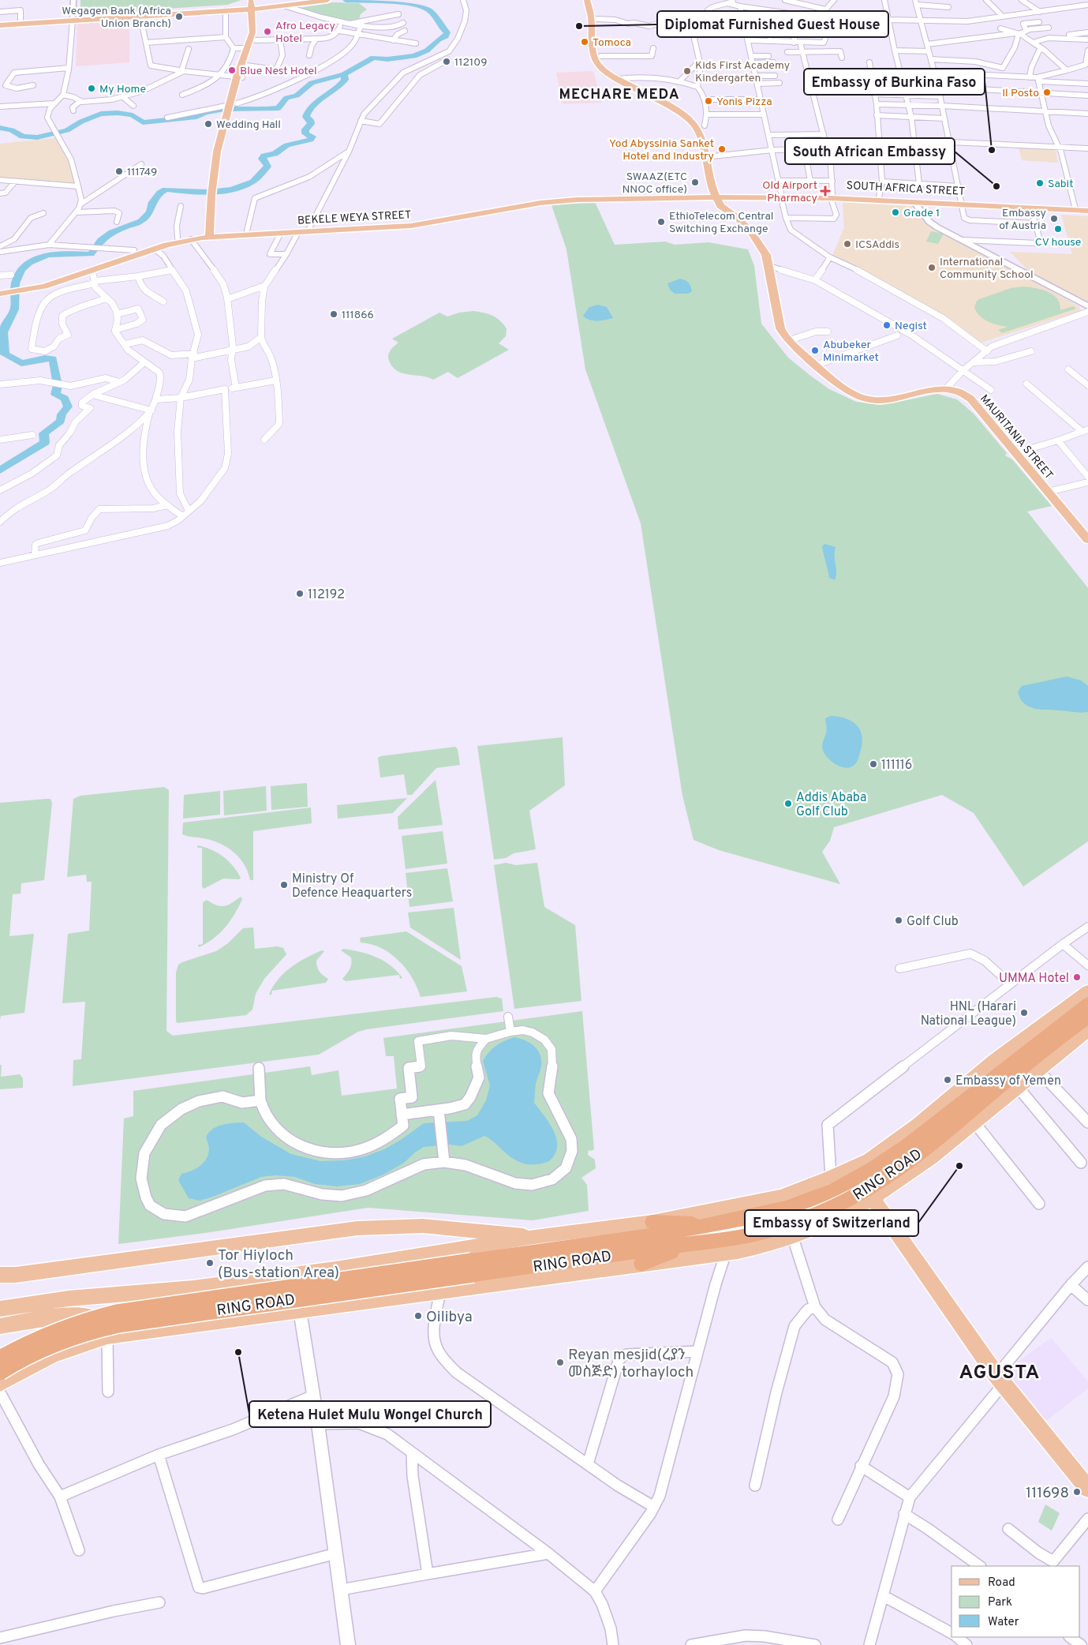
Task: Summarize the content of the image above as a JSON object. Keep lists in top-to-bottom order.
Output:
{
  "streets": {
    "highway": ["RING ROAD"],
    "main road": ["SOUTH AFRICA STREET", "BEKELE WEYA STREET", "MAURITANIA STREET"]
  },
  "crossings": [
    ["SOUTH AFRICA STREET", "BEKELE WEYA STREET"],
    ["SOUTH AFRICA STREET", "MAURITANIA STREET"],
    ["BEKELE WEYA STREET", "MAURITANIA STREET"]
  ],
  "districts": ["MECHARE MEDA", "AGUSTA"],
  "places": {
    "other": [
      "Wegagen Bank (Africa Union Branch)",
      "Diplomat Furnished Guest House",
      "Afro Legacy Hotel",
      "Tomoca",
      "112109",
      "Blue Nest Hotel",
      "Kids First Academy Kindergarten",
      "My Home",
      "Il Posto",
      "Yonis Pizza",
      "Wedding Hall",
      "Yod Abyssinia Sanket Hotel and Industry",
      "Embassy of Burkina Faso",
      "111749",
      "SWAAZ(ETC NNOC office)",
      "Sabit",
      "South African Embassy",
      "Grade 1",
      "Embassy of Austria",
      "EthioTelecom Central Switching Exchange",
      "CV house",
      "ICSAddis",
      "International Community School",
      "111866",
      "Negist",
      "Abubeker Minimarket",
      "112192",
      "111116",
      "Addis Ababa Golf Club",
      "Ministry Of Defence Heaquarters",
      "Golf Club",
      "UMMA Hotel",
      "HNL (Harari National League)",
      "Embassy of Yemen",
      "Embassy of Switzerland",
      "Tor Hiyloch (Bus-station Area)",
      "Oilibya",
      "Ketena Hulet Mulu Wongel Church",
      "Reyan mesjid(ረያን መስጅድ) torhayloch",
      "111698"
    ],
    "health": ["Old Airport Pharmacy"]
  },
  "legend": ["Road", "Park", "Water"]
}
